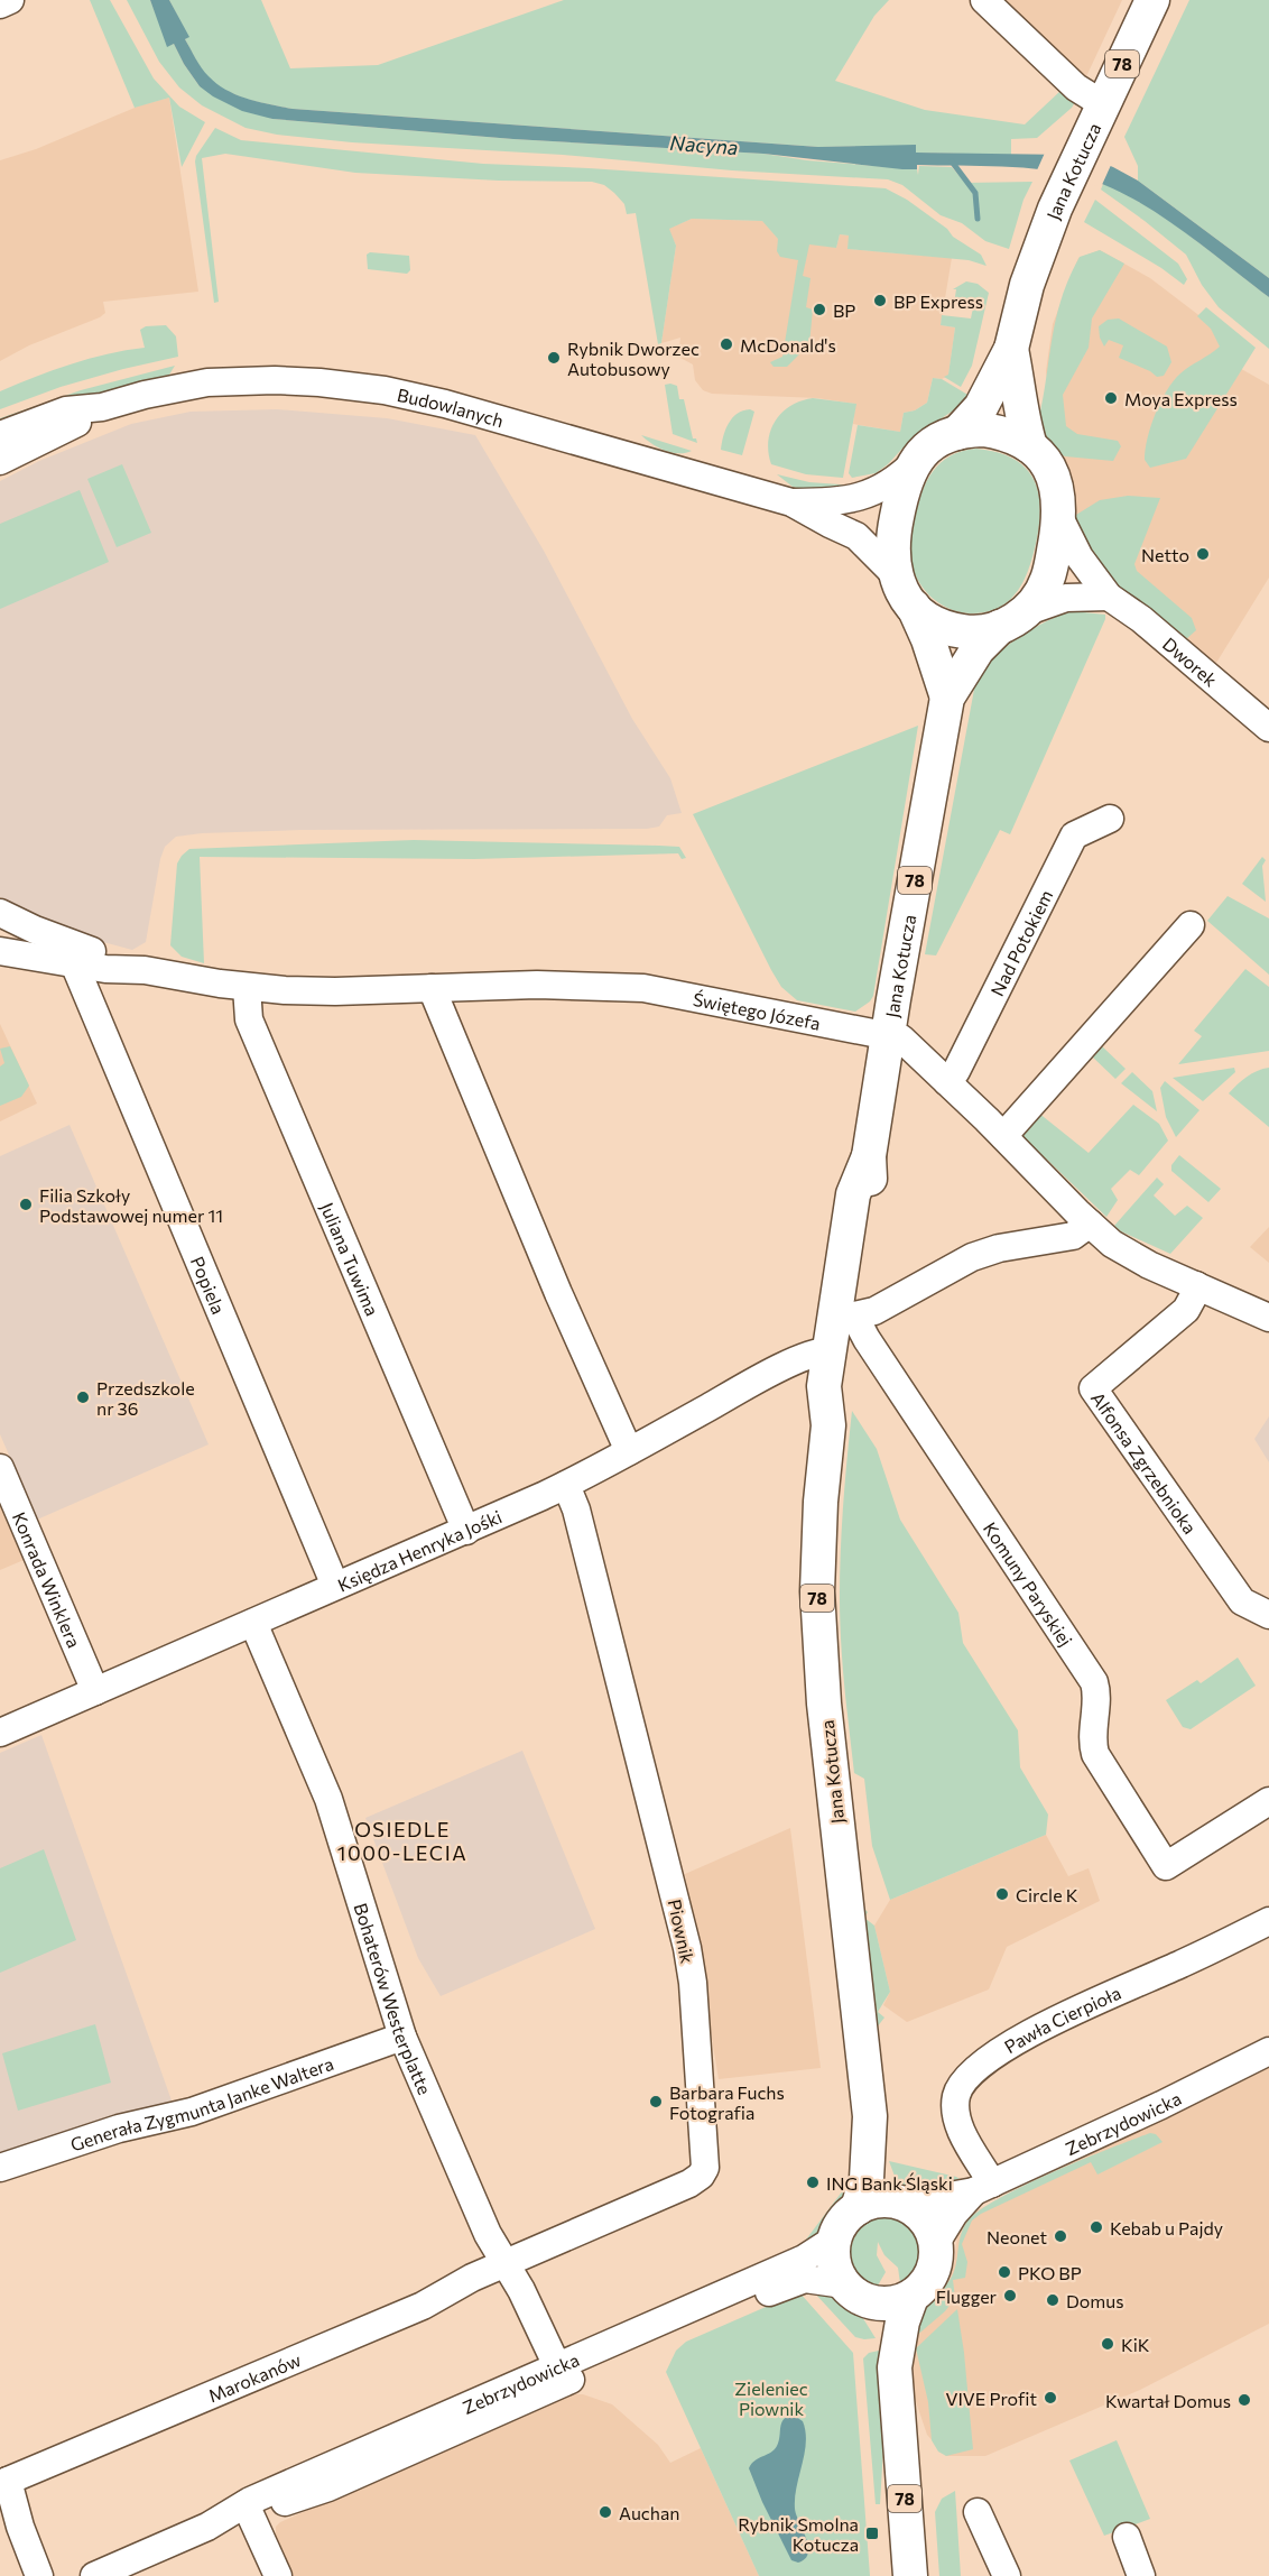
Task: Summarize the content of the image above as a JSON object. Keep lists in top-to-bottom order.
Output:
{
  "streets": {
    "main road": ["78", "Jana Kotucza"],
    "street": [
      "Budowlanych",
      "Dworek",
      "Nad Potokiem",
      "Świętego Józefa",
      "Juliana Tuwima",
      "Popiela",
      "Alfonsa Zgrzebnioka",
      "Księdza Henryka Jośki",
      "Konrada Winklera",
      "Komuny Paryskiej",
      "Piownik",
      "Bohaterów Westerplatte",
      "Pawła Cierpioła",
      "Generała Zygmunta Janke Waltera",
      "Zebrzydowicka",
      "Marokanów"
    ]
  },
  "crossings": [
    ["78", "Jana Kotucza"],
    ["78", "Budowlanych"],
    ["78", "Dworek"],
    ["78", "Zebrzydowicka"],
    ["Jana Kotucza", "Budowlanych"],
    ["Jana Kotucza", "Dworek"],
    ["Jana Kotucza", "Świętego Józefa"],
    ["Jana Kotucza", "Księdza Henryka Jośki"],
    ["Jana Kotucza", "Komuny Paryskiej"],
    ["Jana Kotucza", "Zebrzydowicka"],
    ["Budowlanych", "Dworek"],
    ["Nad Potokiem", "Świętego Józefa"],
    ["Świętego Józefa", "Juliana Tuwima"],
    ["Świętego Józefa", "Popiela"],
    ["Świętego Józefa", "Alfonsa Zgrzebnioka"],
    ["Juliana Tuwima", "Księdza Henryka Jośki"],
    ["Popiela", "Księdza Henryka Jośki"],
    ["Księdza Henryka Jośki", "Konrada Winklera"],
    ["Księdza Henryka Jośki", "Piownik"],
    ["Księdza Henryka Jośki", "Bohaterów Westerplatte"],
    ["Piownik", "Bohaterów Westerplatte"],
    ["Piownik", "Marokanów"],
    ["Bohaterów Westerplatte", "Generała Zygmunta Janke Waltera"],
    ["Bohaterów Westerplatte", "Zebrzydowicka"],
    ["Bohaterów Westerplatte", "Marokanów"],
    ["Pawła Cierpioła", "Zebrzydowicka"]
  ],
  "districts": ["OSIEDLE 1000-LECIA"],
  "water": ["Nacyna"],
  "parks": ["Zieleniec Piownik"],
  "places": {
    "other": [
      "BP Express",
      "BP",
      "McDonald's",
      "Rybnik Dworzec Autobusowy",
      "Moya Express",
      "Netto",
      "Filia Szkoły Podstawowej numer 11",
      "Przedszkole nr 36",
      "Circle K",
      "Barbara Fuchs Fotografia",
      "ING Bank Śląski",
      "Kebab u Pajdy",
      "Neonet",
      "PKO BP",
      "Flugger",
      "Domus",
      "KiK",
      "VIVE Profit",
      "Kwartał Domus",
      "Auchan"
    ],
    "transit": ["Rybnik Smolna Kotucza"]
  }
}
